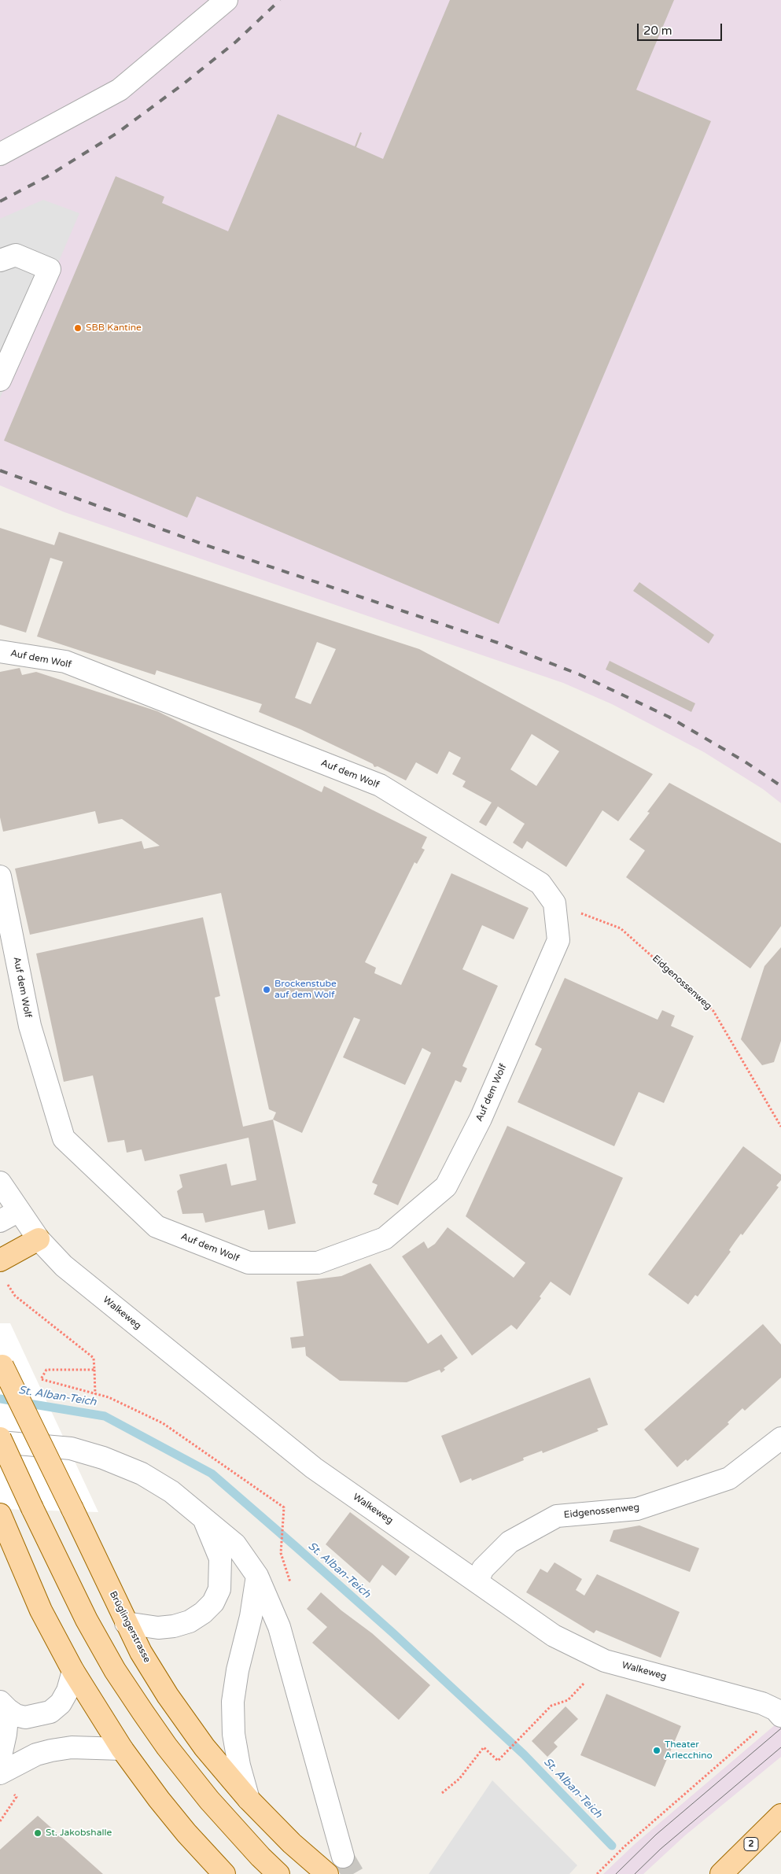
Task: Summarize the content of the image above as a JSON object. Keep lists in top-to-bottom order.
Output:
{
  "streets": {
    "main road": ["Brüglingerstrasse", "2"],
    "street": ["Auf dem Wolf", "Eidgenossenweg", "Walkeweg"]
  },
  "crossings": [
    ["Auf dem Wolf", "Eidgenossenweg"],
    ["Eidgenossenweg", "Walkeweg"]
  ],
  "water": ["St. Alban-Teich"],
  "places": [
    "SBB Kantine",
    "Brockenstube auf dem Wolf",
    "Theater Arlecchino",
    "St. Jakobshalle"
  ],
  "scale_bar": "20 m"
}
